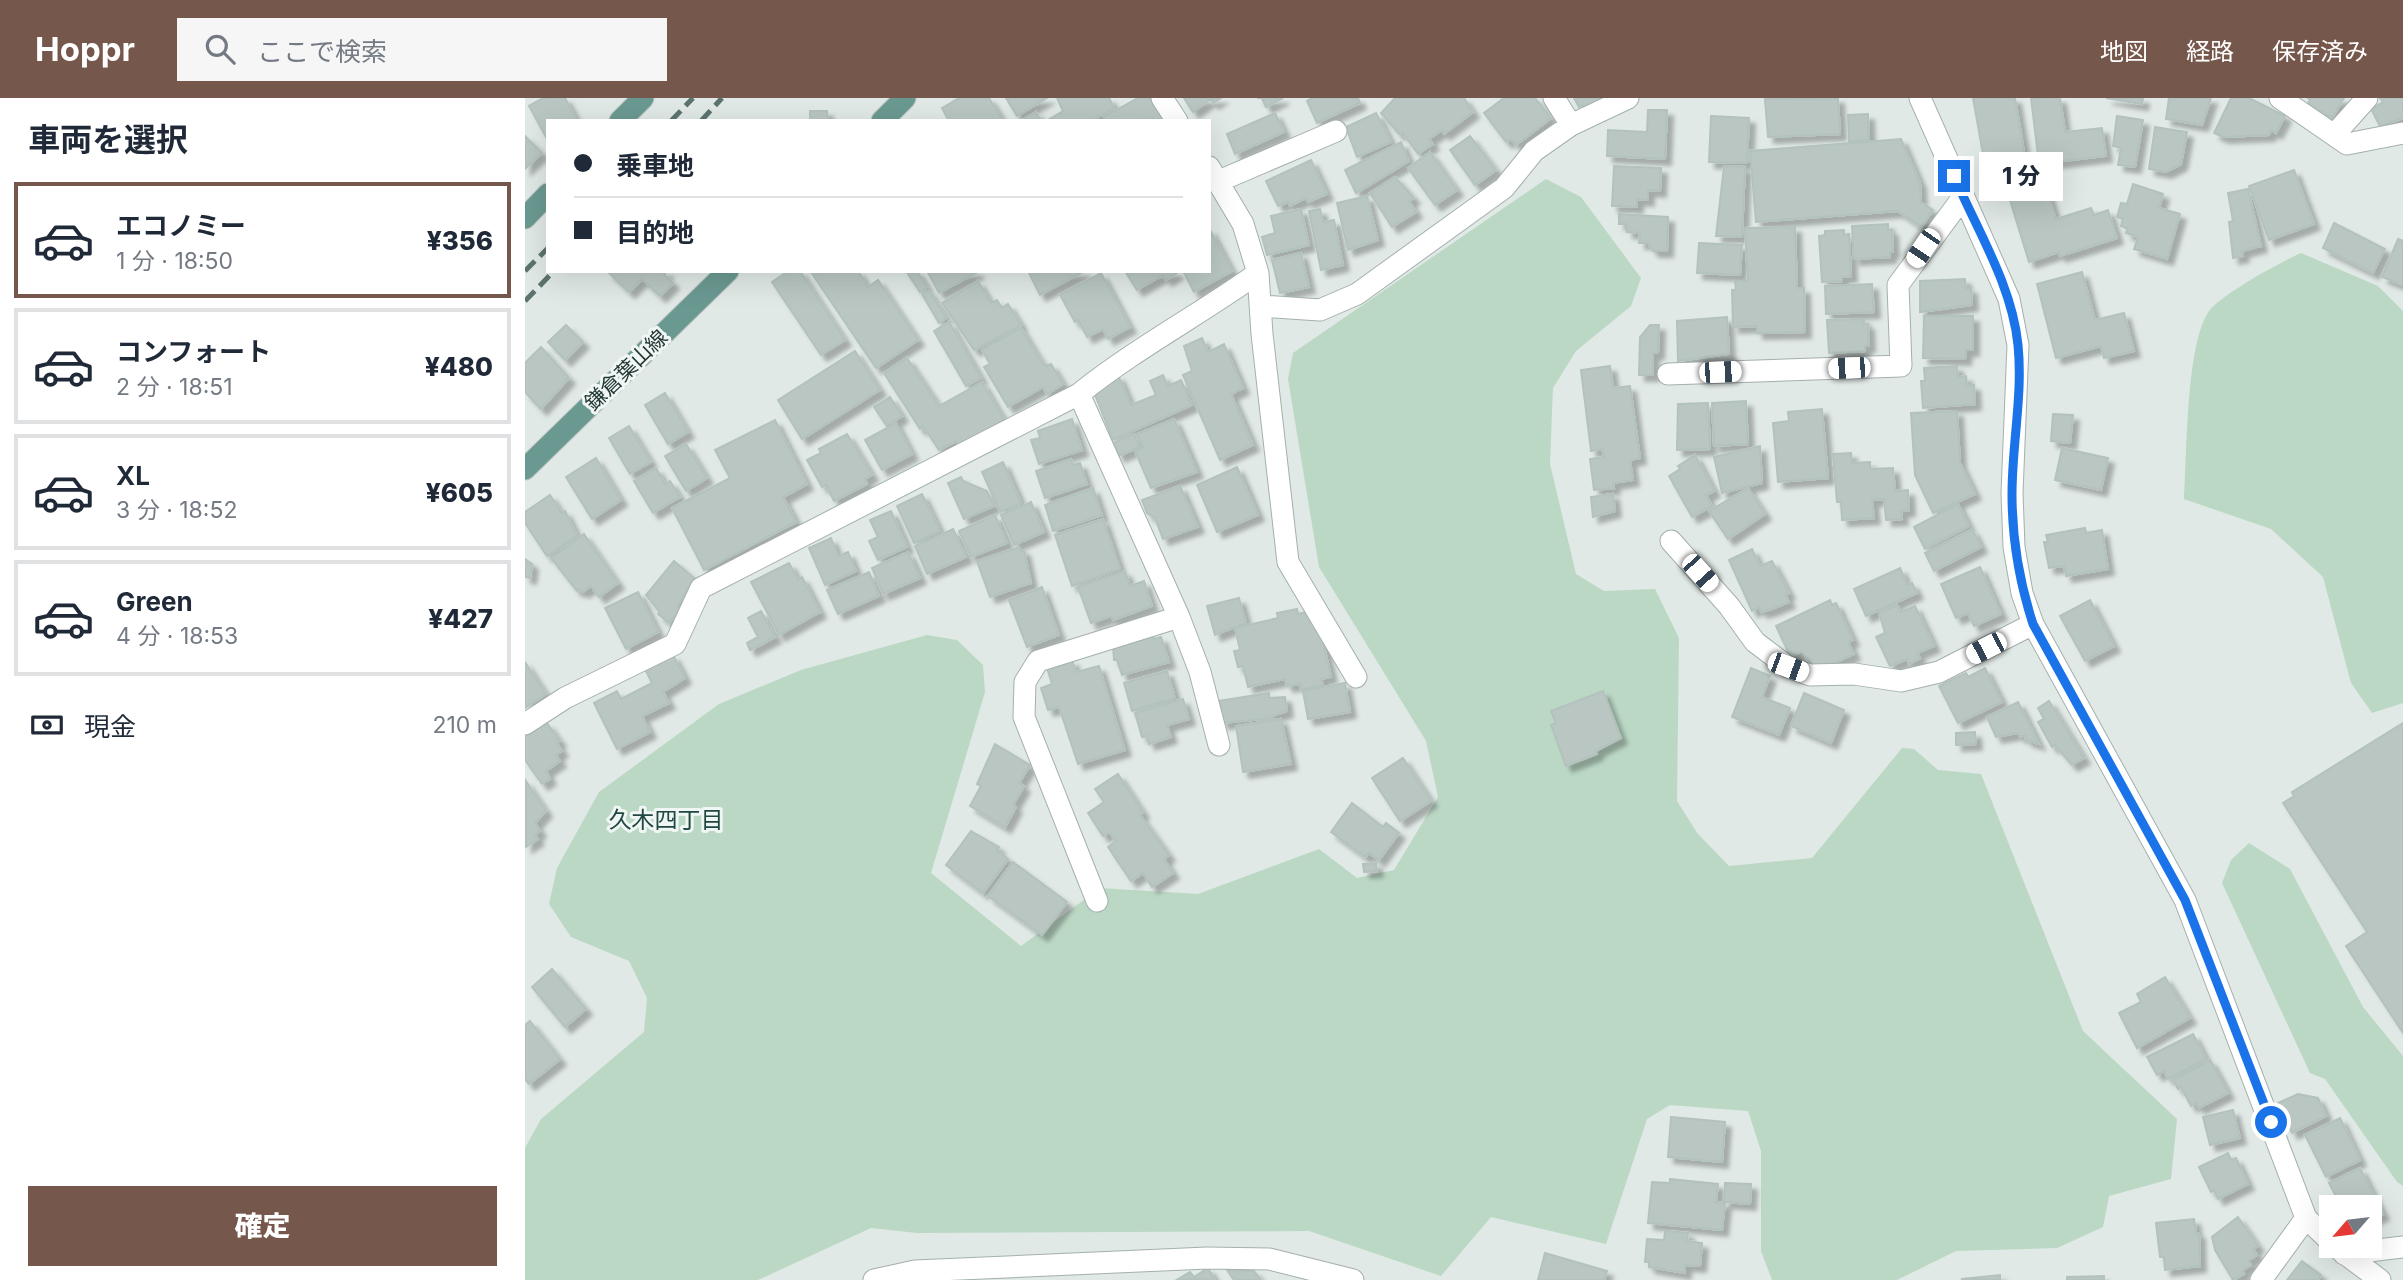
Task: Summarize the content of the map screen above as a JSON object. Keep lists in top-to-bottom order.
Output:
{
  "streets": {
    "main road": ["鎌倉葉山線"]
  },
  "districts": ["久木四丁目"],
  "north": "bottom left",
  "page": {
    "header": "Hoppr",
    "search": "ここで検索",
    "nav": ["地図", "経路", "保存済み"],
    "heading": "車両を選択",
    "banner": ["乗車地", "目的地"],
    "bubble": "1 分",
    "list": [
      {
        "name": "エコノミー",
        "note": "1 分 · 18:50",
        "value": "¥356"
      },
      {
        "name": "コンフォート",
        "note": "2 分 · 18:51",
        "value": "¥480"
      },
      {
        "name": "XL",
        "note": "3 分 · 18:52",
        "value": "¥605"
      },
      {
        "name": "Green",
        "note": "4 分 · 18:53",
        "value": "¥427"
      }
    ],
    "pay": ["現金", "210 m"],
    "buttons": "確定"
  }
}
